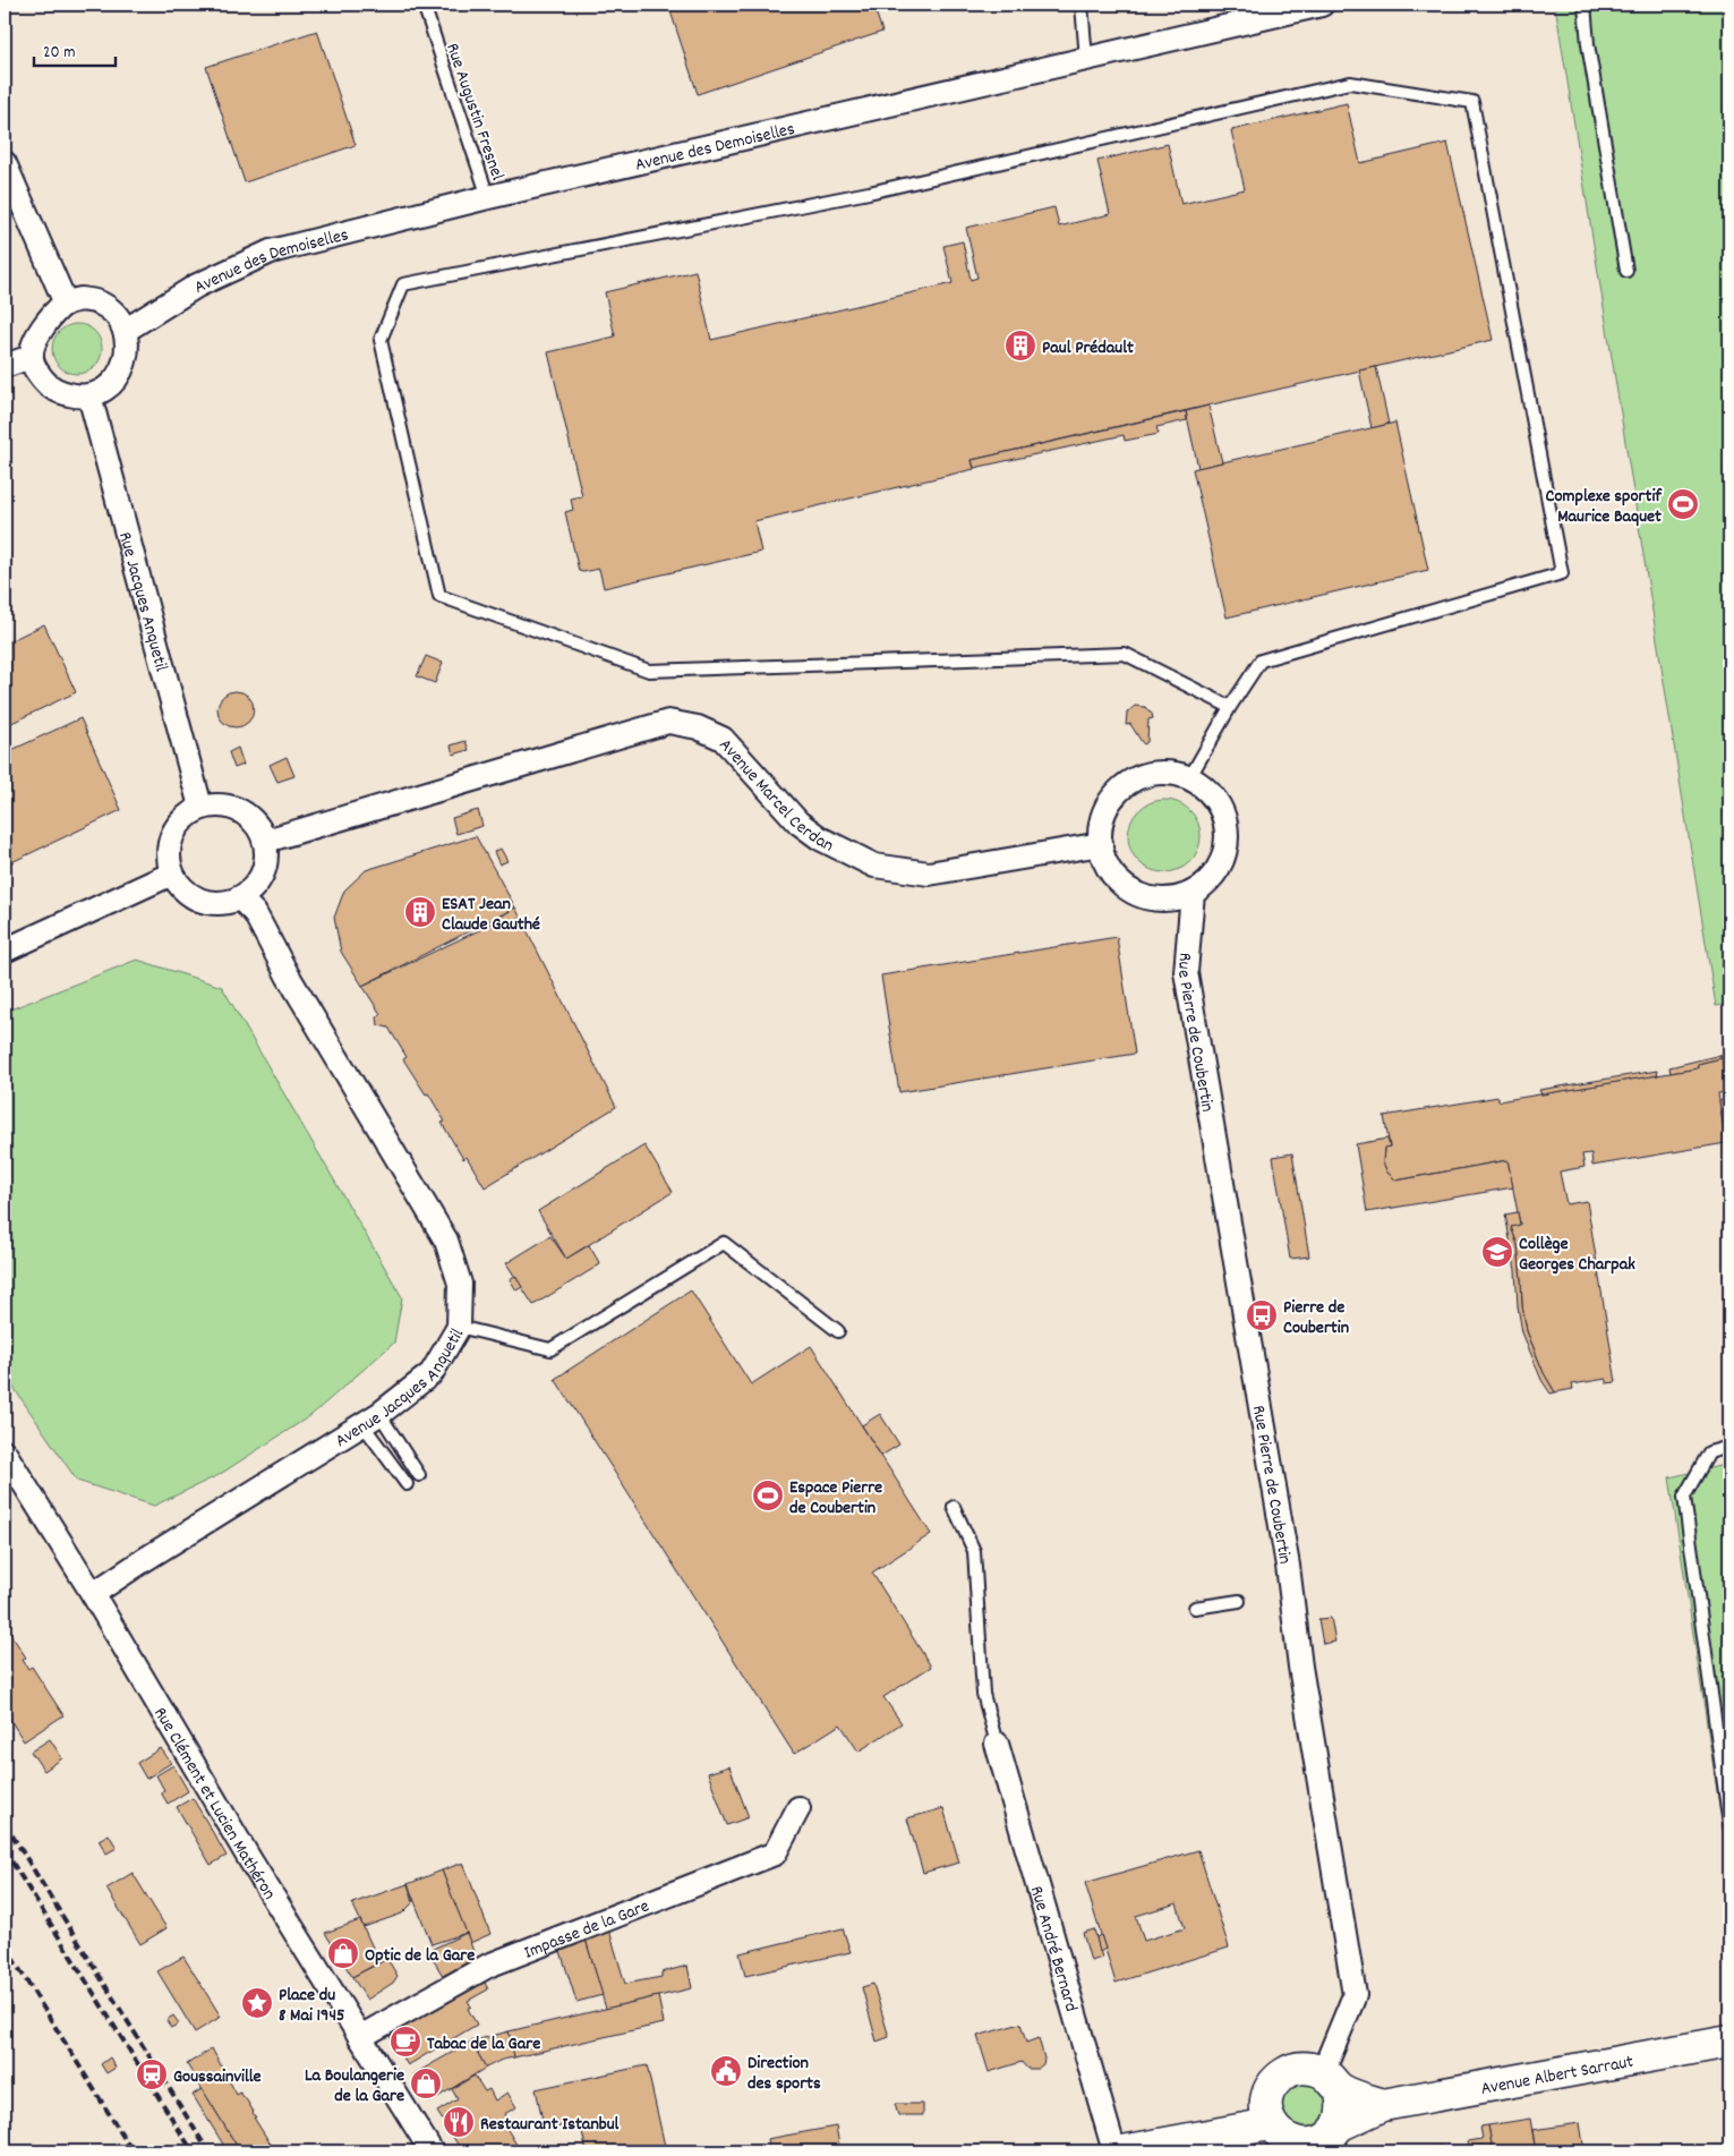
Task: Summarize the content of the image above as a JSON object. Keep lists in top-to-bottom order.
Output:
{
  "streets": {
    "street": [
      "Avenue des Demoiselles",
      "Rue Jacques Anquetil",
      "Avenue Marcel Cerdan",
      "Rue Pierre de Coubertin",
      "Avenue Jacques Anquetil",
      "Rue Clément et Lucien Mathéron",
      "Impasse de la Gare",
      "Rue André Bernard",
      "Avenue Albert Sarraut"
    ],
    "lane": ["Rue Augustin Fresnel"]
  },
  "crossings": [
    ["Rue Augustin Fresnel", "Avenue des Demoiselles"],
    ["Avenue des Demoiselles", "Rue Jacques Anquetil"],
    ["Rue Jacques Anquetil", "Avenue Marcel Cerdan"],
    ["Rue Jacques Anquetil", "Avenue Jacques Anquetil"],
    ["Avenue Marcel Cerdan", "Rue Pierre de Coubertin"],
    ["Avenue Marcel Cerdan", "Avenue Jacques Anquetil"],
    ["Rue Pierre de Coubertin", "Avenue Albert Sarraut"],
    ["Avenue Jacques Anquetil", "Rue Clément et Lucien Mathéron"],
    ["Rue Clément et Lucien Mathéron", "Impasse de la Gare"]
  ],
  "places": {
    "building": ["Paul Prédault", "ESAT Jean Claude Gauthé"],
    "sports": ["Complexe sportif Maurice Baquet", "Espace Pierre de Coubertin"],
    "school or university": ["Collège Georges Charpak"],
    "bus stop": ["Pierre de Coubertin"],
    "shop": ["Optic de la Gare", "La Boulangerie de la Gare"],
    "place": ["Place du 8 Mai 1945"],
    "cafe": ["Tabac de la Gare"],
    "public building": ["Direction des sports"],
    "station": ["Goussainville"],
    "restaurant": ["Restaurant Istanbul"]
  },
  "scale_bar": "20 m"
}
